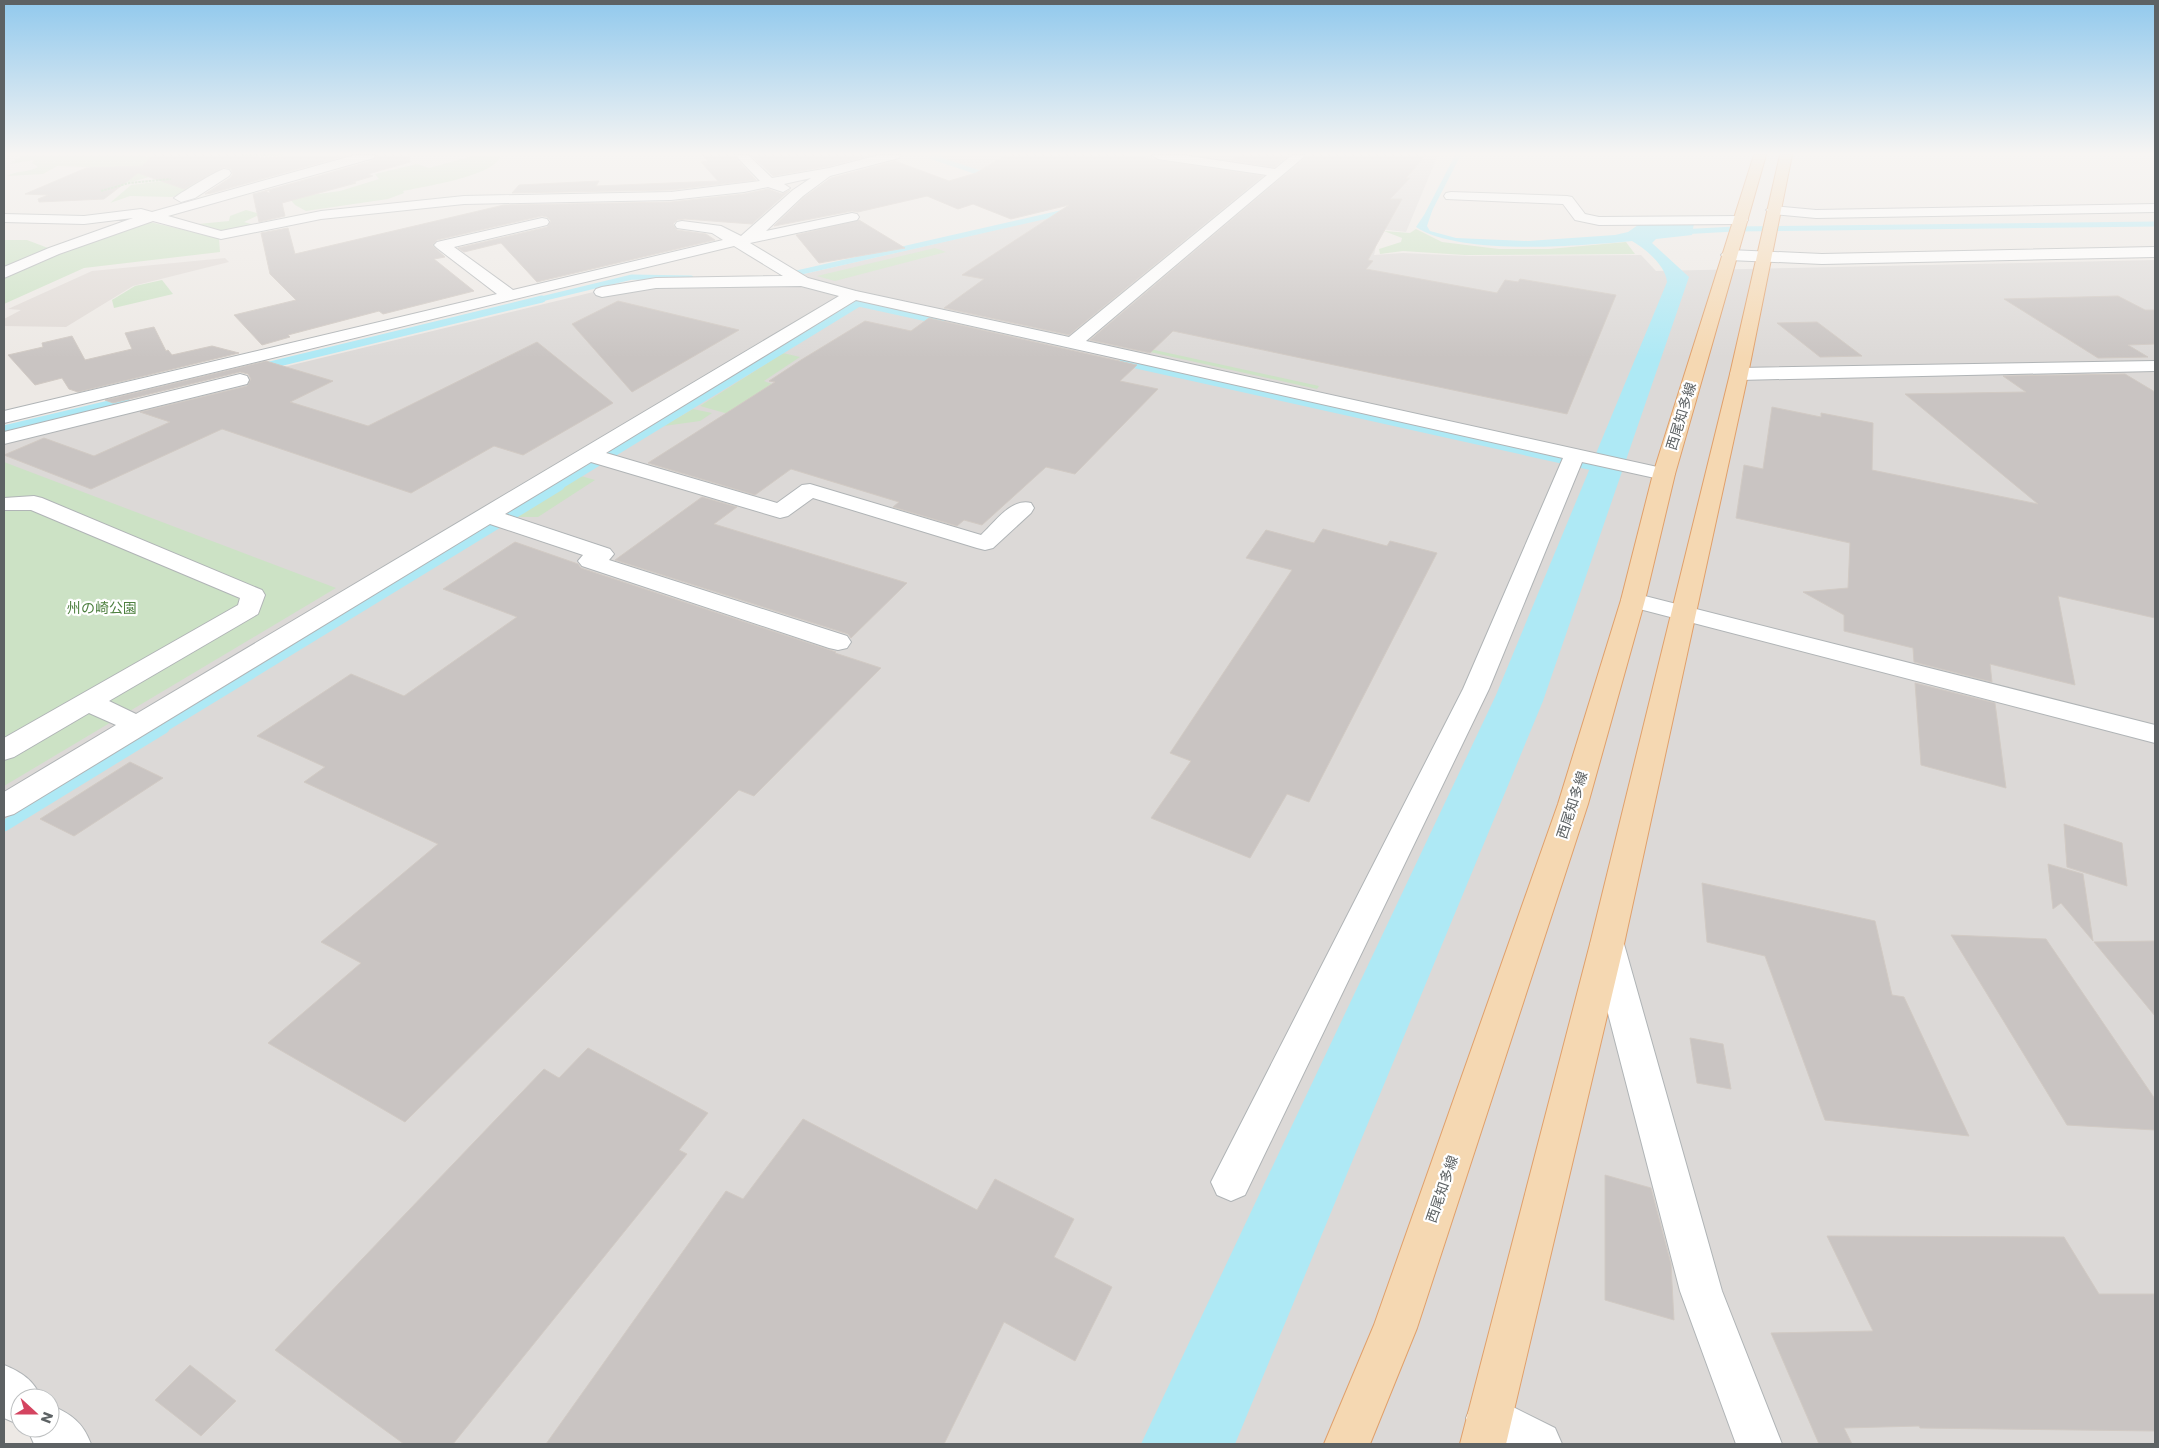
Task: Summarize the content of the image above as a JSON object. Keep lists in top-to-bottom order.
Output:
{
  "streets": {
    "main road": ["西尾知多線"]
  },
  "parks": ["州の崎公園"],
  "north": "right"
}
